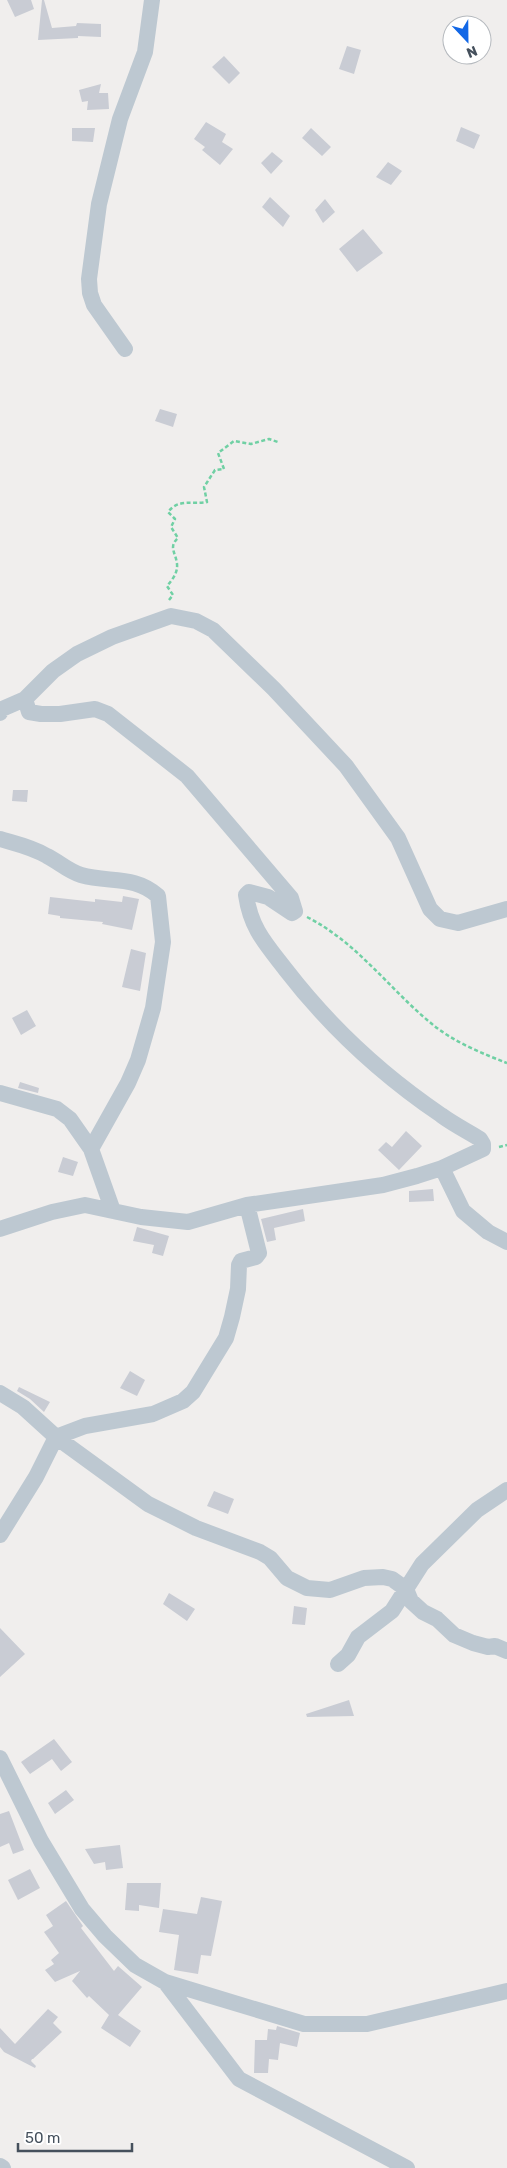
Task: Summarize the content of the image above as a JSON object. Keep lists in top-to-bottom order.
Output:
{
  "scale_bar": "50 m",
  "north": "bottom"
}
